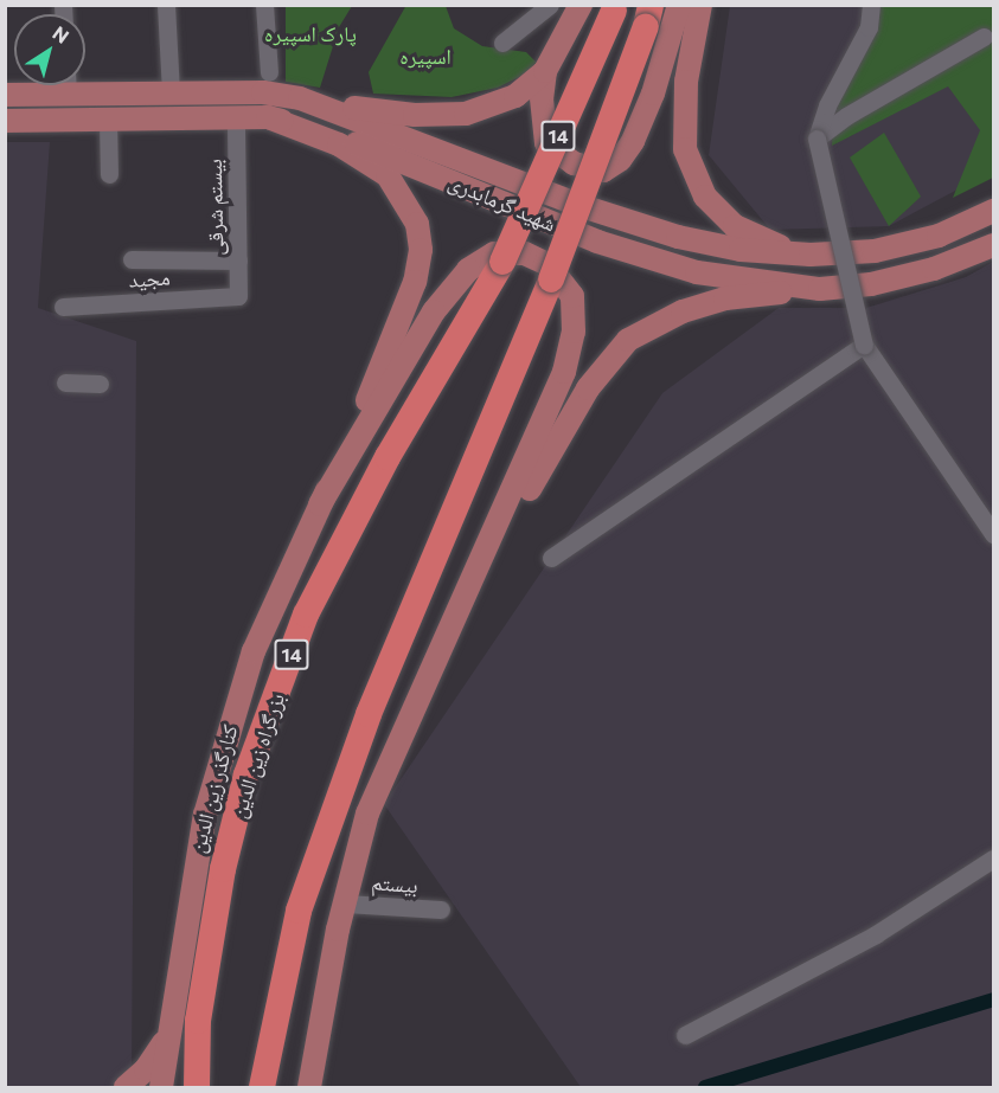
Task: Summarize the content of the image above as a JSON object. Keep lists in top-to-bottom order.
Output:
{
  "streets": {
    "highway": ["14", "بزرگراه زین الدین"],
    "main road": ["شهید گرمابدری", "کنارگذر زین الدین"],
    "street": ["بیستم شرقی", "مجید", "بیستم"]
  },
  "crossings": [
    ["شهید گرمابدری", "بیستم شرقی"],
    ["بیستم شرقی", "مجید"]
  ],
  "parks": ["پارک اسپیره", "اسپیره"],
  "north": "top right"
}
